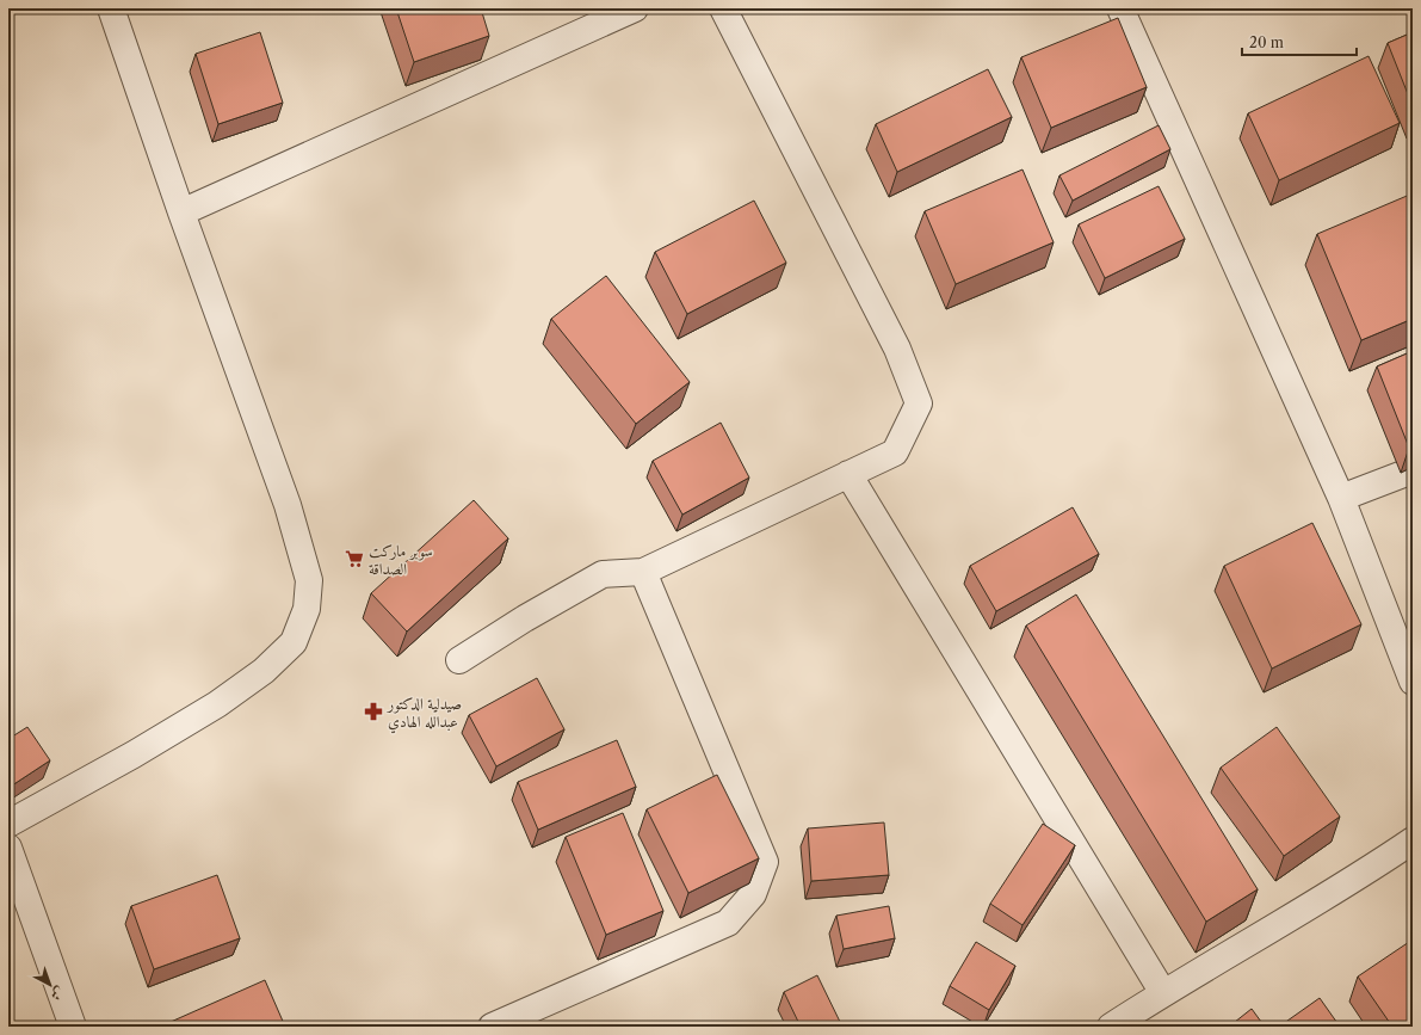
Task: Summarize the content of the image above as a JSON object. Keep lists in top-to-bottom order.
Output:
{
  "places": {
    "supermarket": ["سوبر ماركت الصداقة"],
    "pharmacy": ["صيدلية الدكتور عبدالله الهادي"]
  },
  "scale_bar": "20 m",
  "north": "bottom right"
}
